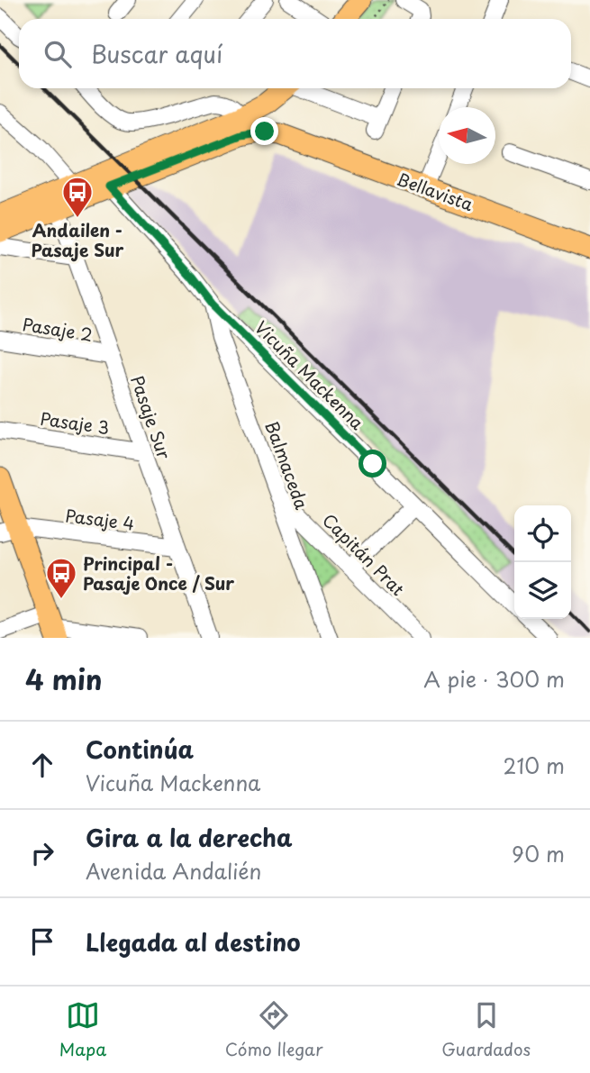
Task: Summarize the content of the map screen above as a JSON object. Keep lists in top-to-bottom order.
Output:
{
  "streets": {
    "main road": ["Bellavista"],
    "street": [
      "Pasaje 2",
      "Vicuña Mackenna",
      "Pasaje Sur",
      "Pasaje 3",
      "Balmaceda",
      "Pasaje 4",
      "Capitán Prat"
    ]
  },
  "crossings": [
    ["Bellavista", "Vicuña Mackenna"],
    ["Bellavista", "Pasaje Sur"],
    ["Pasaje 2", "Pasaje Sur"],
    ["Vicuña Mackenna", "Balmaceda"],
    ["Pasaje Sur", "Pasaje 3"],
    ["Pasaje Sur", "Pasaje 4"],
    ["Balmaceda", "Capitán Prat"]
  ],
  "places": {
    "bus stop": ["Andailen - Pasaje Sur", "Principal - Pasaje Once / Sur"]
  },
  "north": "left",
  "page": {
    "search": "Buscar aquí",
    "heading": ["4 min", "A pie · 300 m"],
    "list": [
      ["Continúa", "Vicuña Mackenna", "210 m"],
      ["Gira a la derecha", "Avenida Andalién", "90 m"],
      "Llegada al destino"
    ],
    "nav": ["Mapa", "Cómo llegar", "Guardados"]
  }
}
